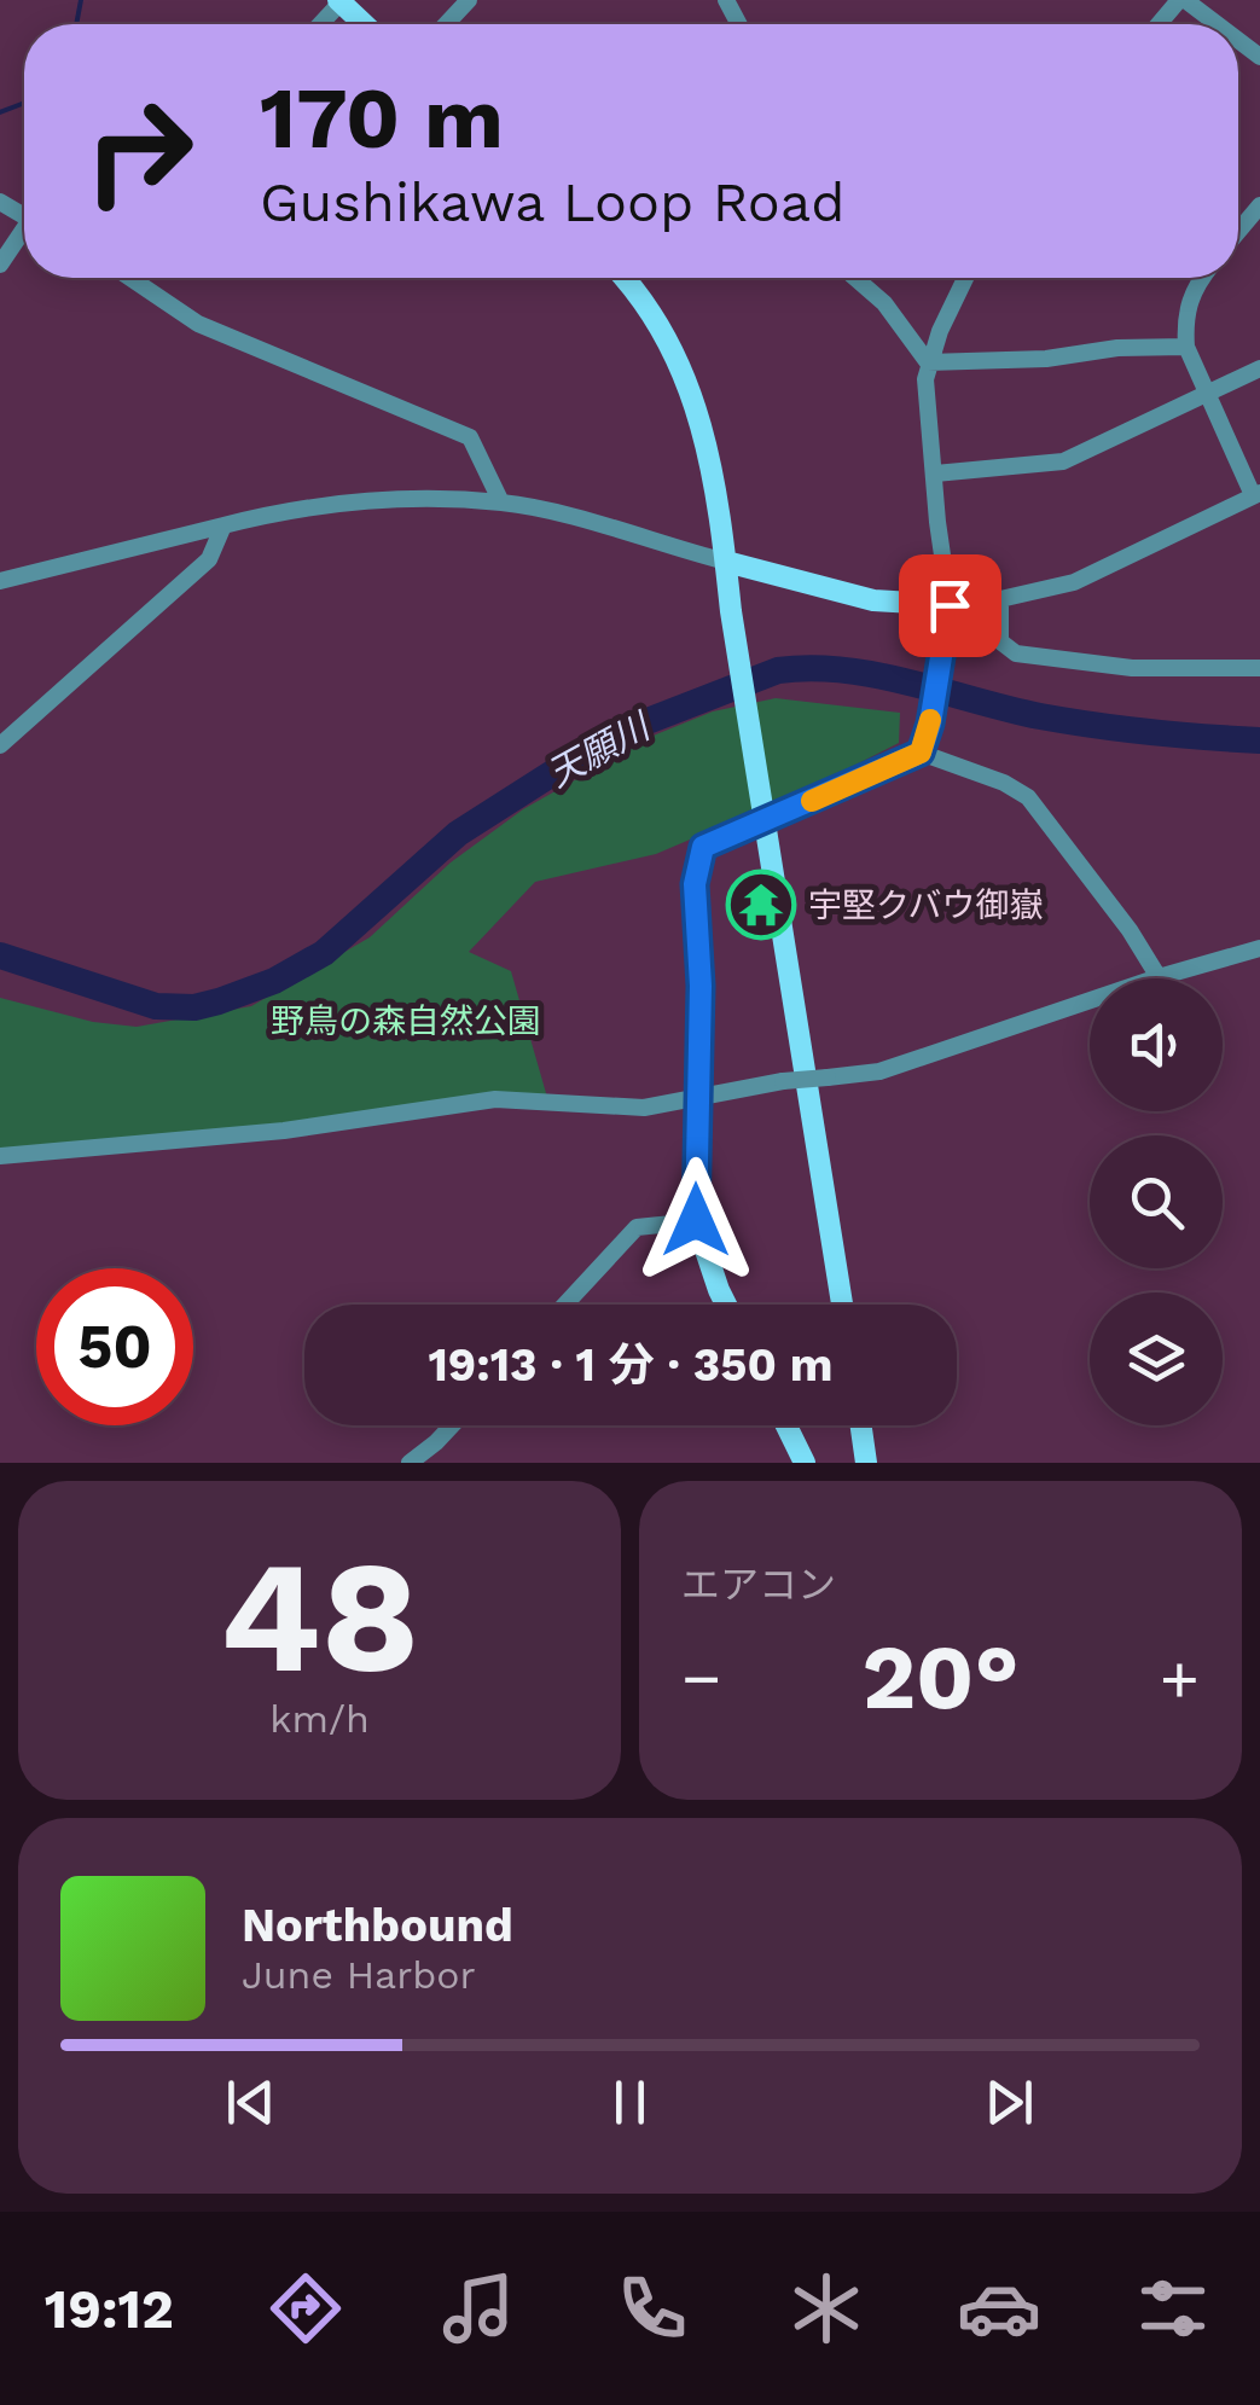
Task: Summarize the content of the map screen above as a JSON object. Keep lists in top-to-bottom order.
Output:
{
  "water": ["天願川"],
  "parks": ["野鳥の森自然公園"],
  "places": {
    "temple": ["宇堅クバウ御嶽"]
  },
  "page": {
    "turn": ["170 m", "Gushikawa Loop Road"],
    "limit": "50",
    "trip": "19:13 · 1 分 · 350 m",
    "tile": [
      ["48", "km/h"],
      "エアコン"
    ],
    "heat": ["−", "20°", "+"],
    "song": ["Northbound", "June Harbor"],
    "tabs": "19:12"
  }
}
